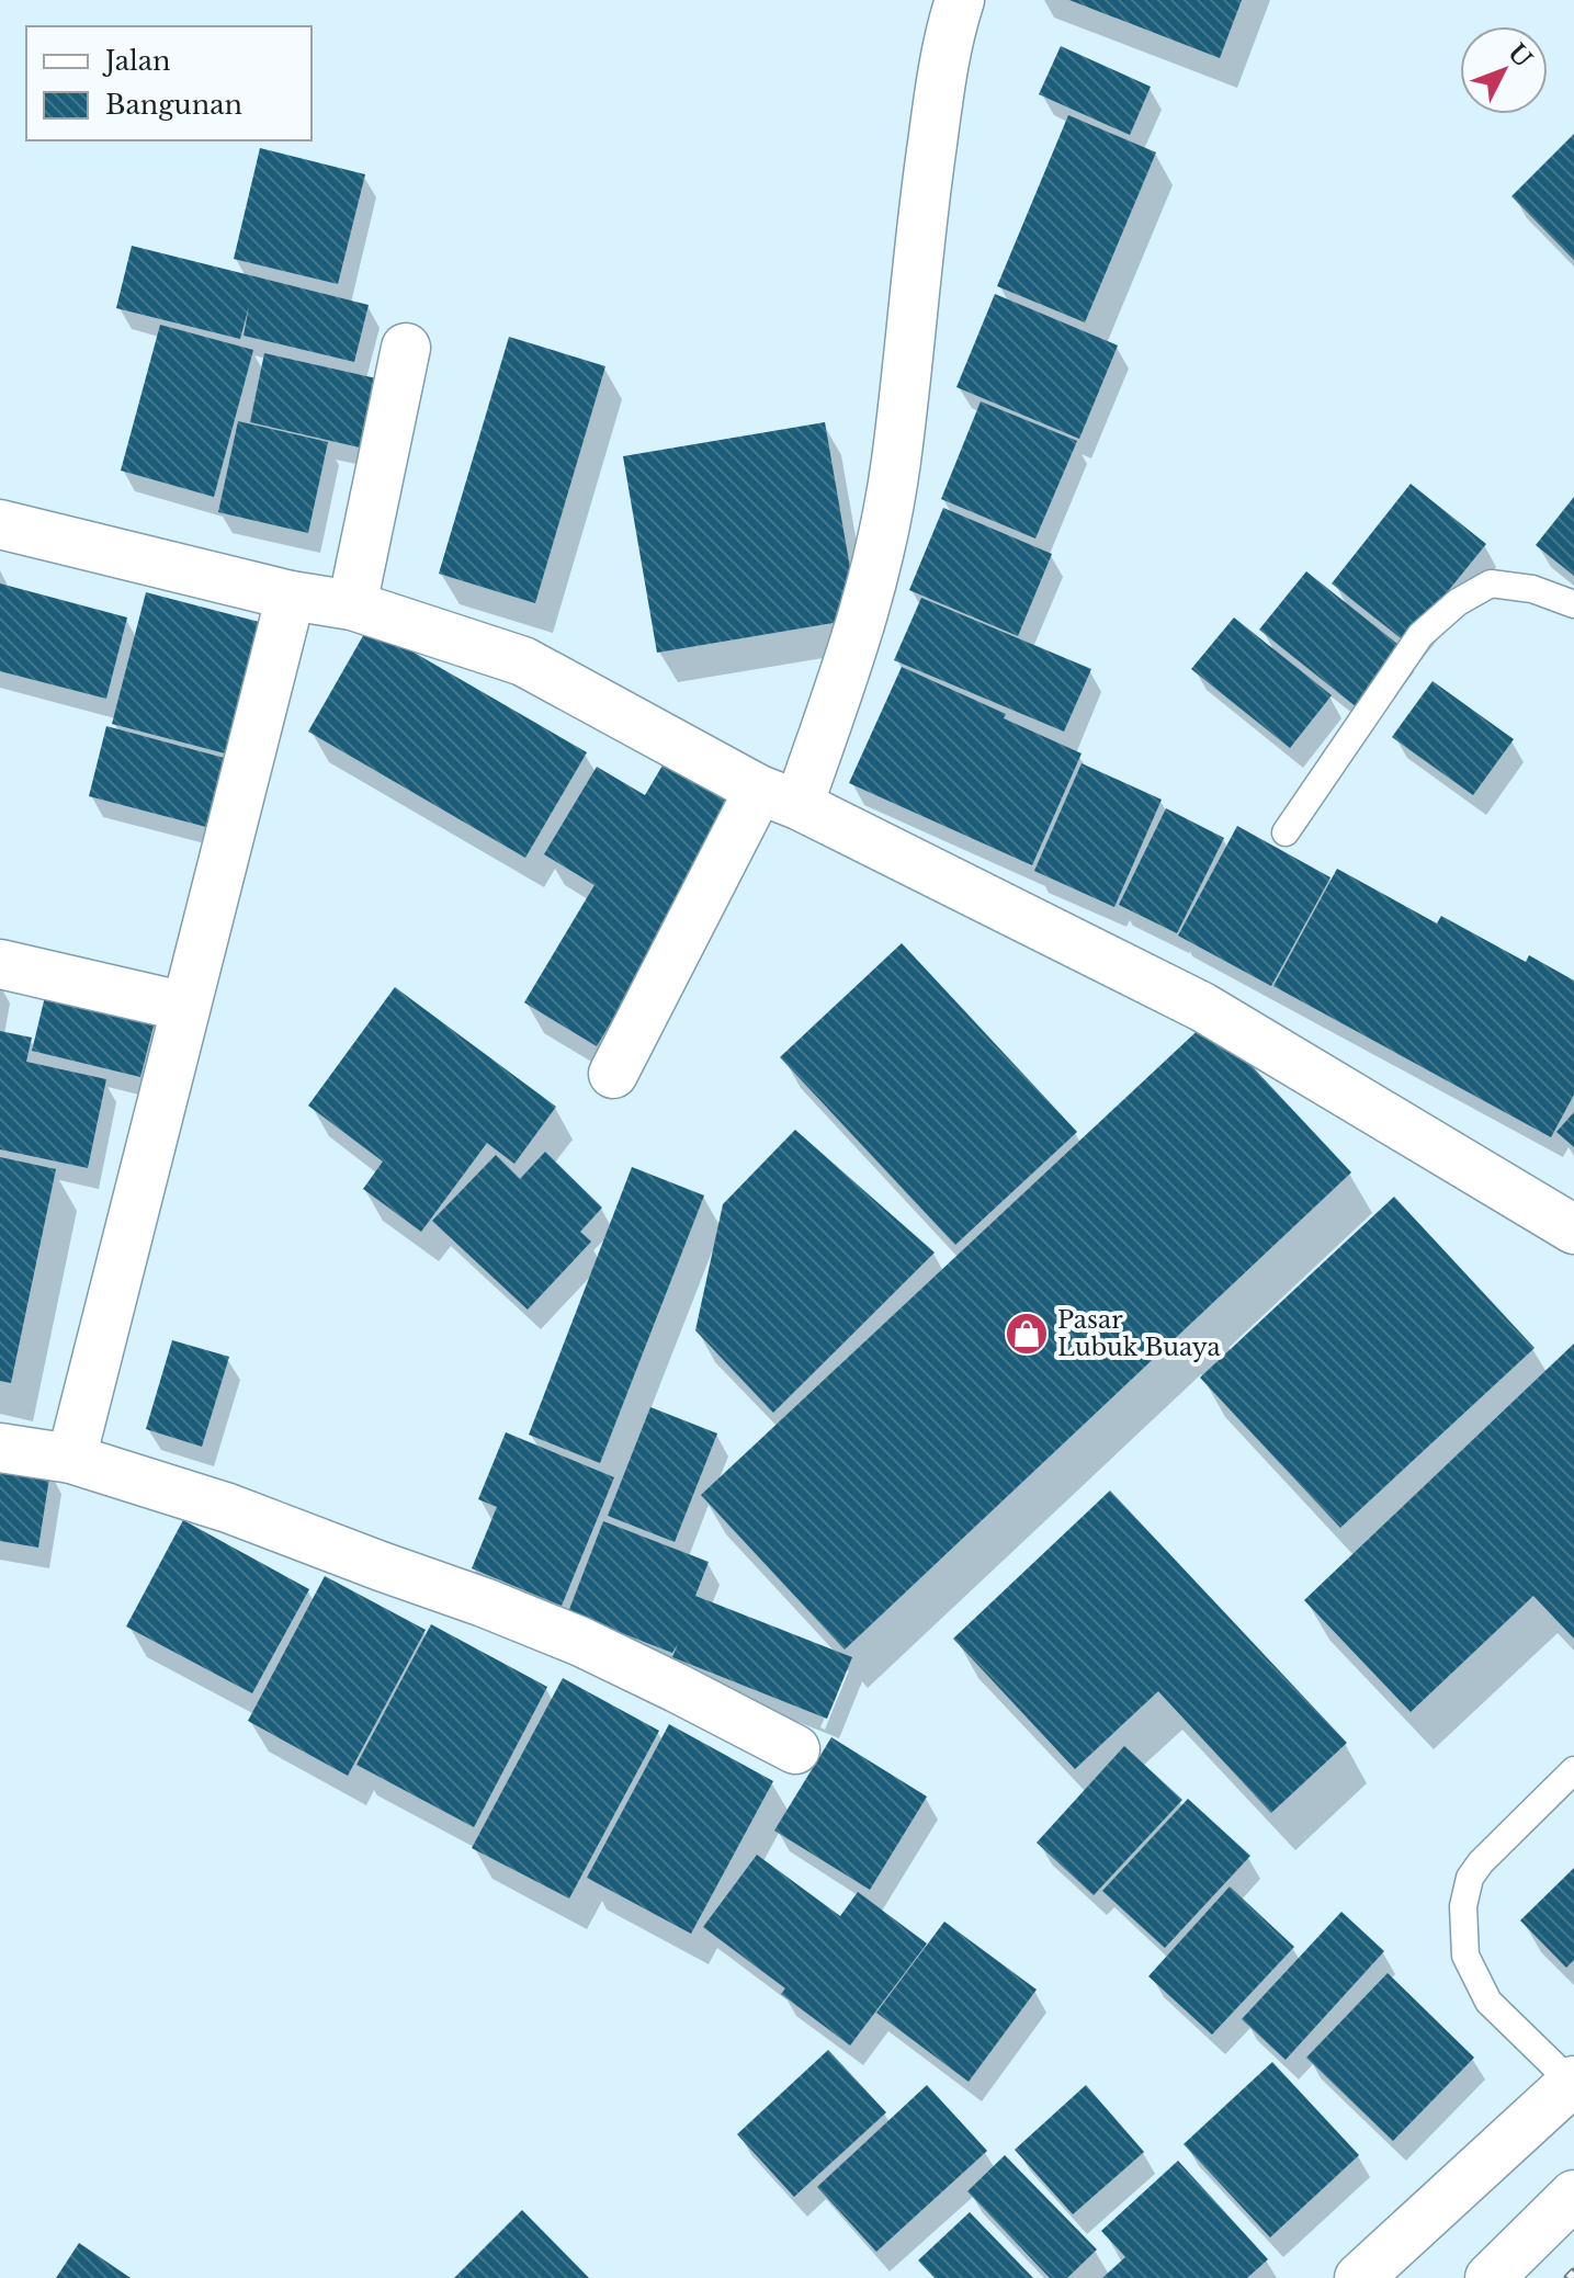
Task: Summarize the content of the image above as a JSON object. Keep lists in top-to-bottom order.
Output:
{
  "places": {
    "shop": ["Pasar Lubuk Buaya"]
  },
  "legend": ["Jalan", "Bangunan"],
  "north": "top right"
}
